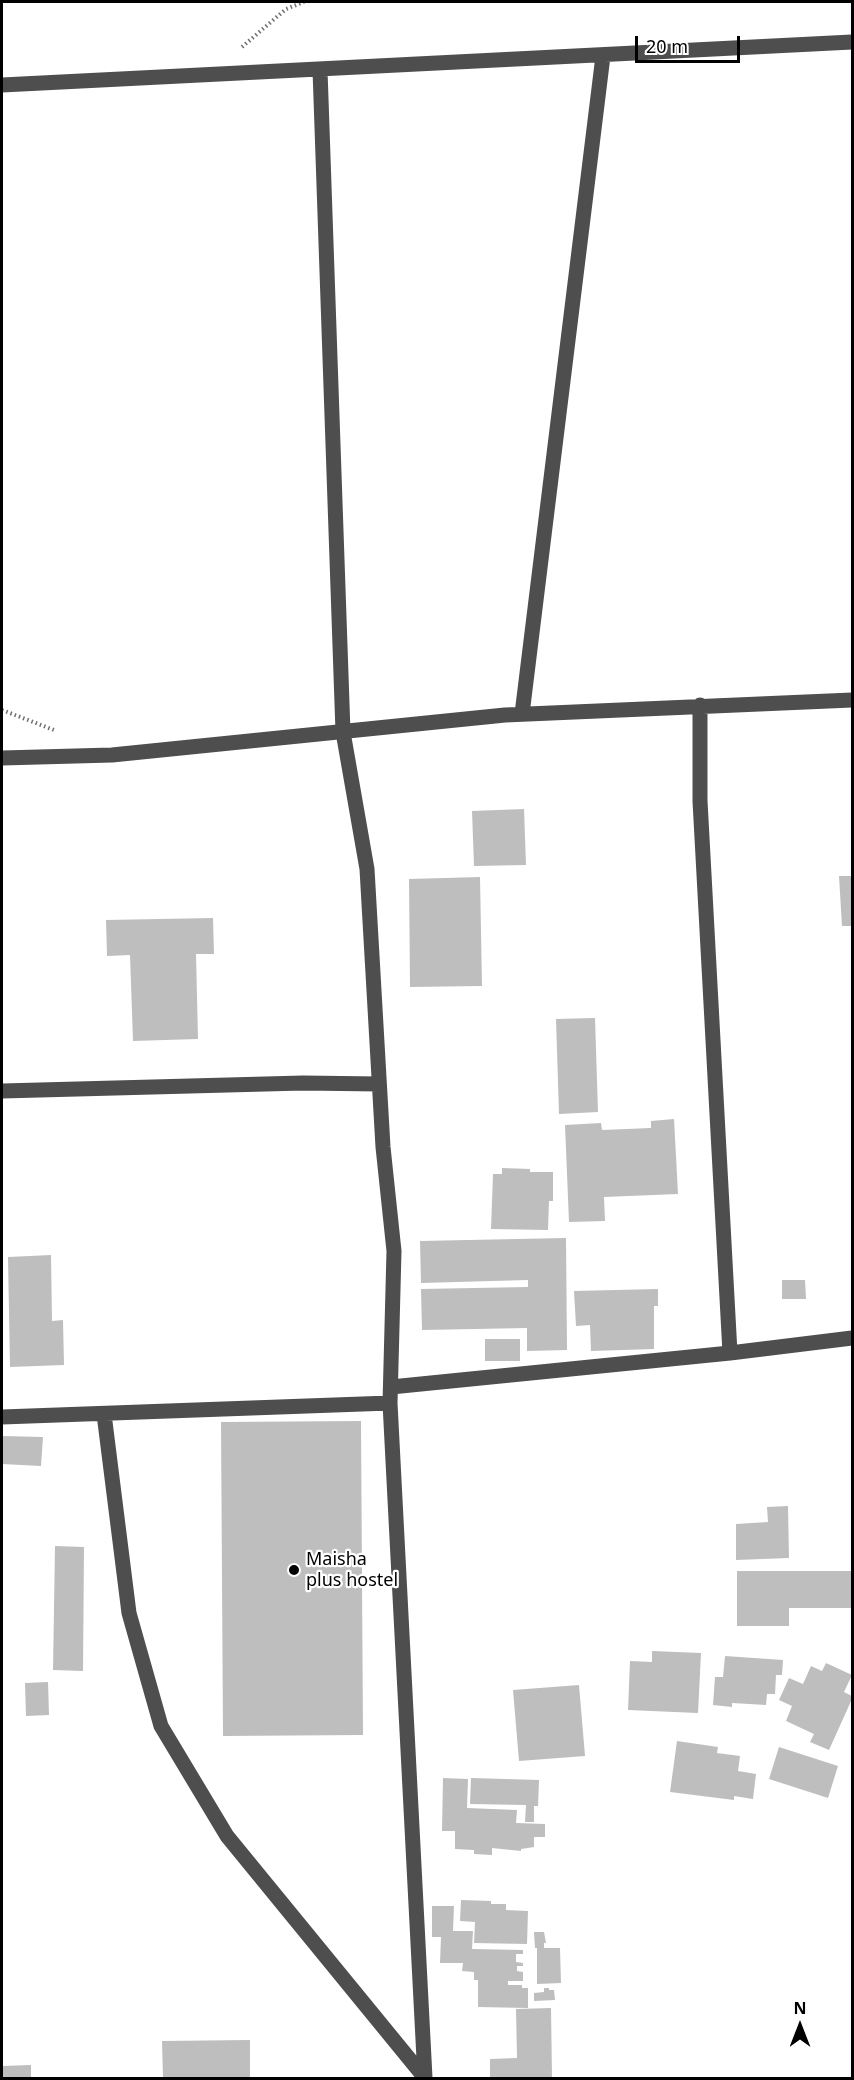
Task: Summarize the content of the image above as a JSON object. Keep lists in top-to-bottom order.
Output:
{
  "places": ["Maisha plus hostel"],
  "scale_bar": "20 m",
  "north": "top"
}
